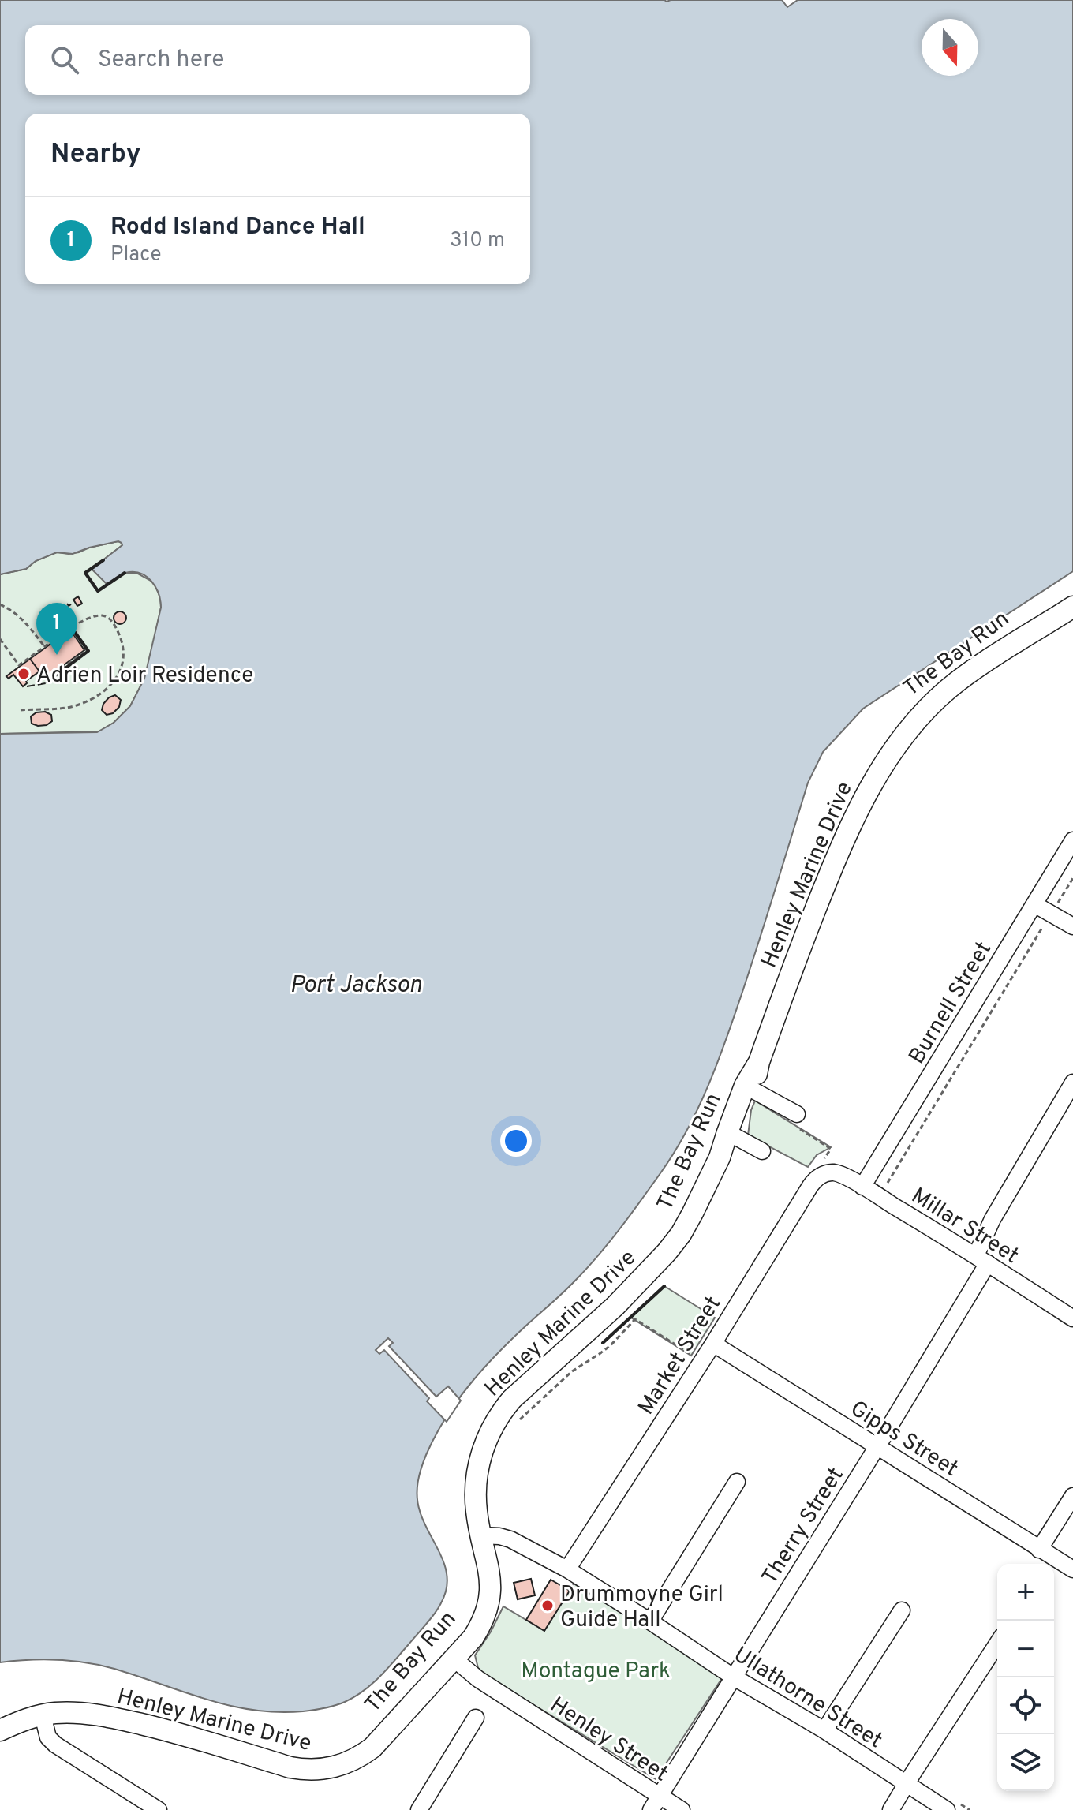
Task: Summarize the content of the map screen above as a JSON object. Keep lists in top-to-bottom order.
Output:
{
  "streets": {
    "main road": ["Henley Marine Drive"],
    "street": [
      "Burnell Street",
      "Millar Street",
      "Market Street",
      "Gipps Street",
      "Therry Street",
      "Ullathorne Street",
      "Henley Street"
    ]
  },
  "crossings": [
    ["Henley Marine Drive", "Ullathorne Street"],
    ["Henley Marine Drive", "Henley Street"],
    ["Burnell Street", "Millar Street"],
    ["Millar Street", "Market Street"],
    ["Millar Street", "Therry Street"],
    ["Market Street", "Gipps Street"],
    ["Market Street", "Ullathorne Street"],
    ["Gipps Street", "Therry Street"],
    ["Therry Street", "Ullathorne Street"],
    ["Therry Street", "Henley Street"]
  ],
  "water": ["Port Jackson"],
  "parks": ["Montague Park"],
  "places": ["Adrien Loir Residence", "Drummoyne Girl Guide Hall"],
  "north": "bottom",
  "page": {
    "search": "Search here",
    "heading": "Nearby",
    "list": [
      {
        "mark": "1",
        "name": "Rodd Island Dance Hall",
        "note": "Place",
        "value": "310 m"
      }
    ],
    "pins": "1",
    "map_buttons": ["+", "−"]
  }
}
